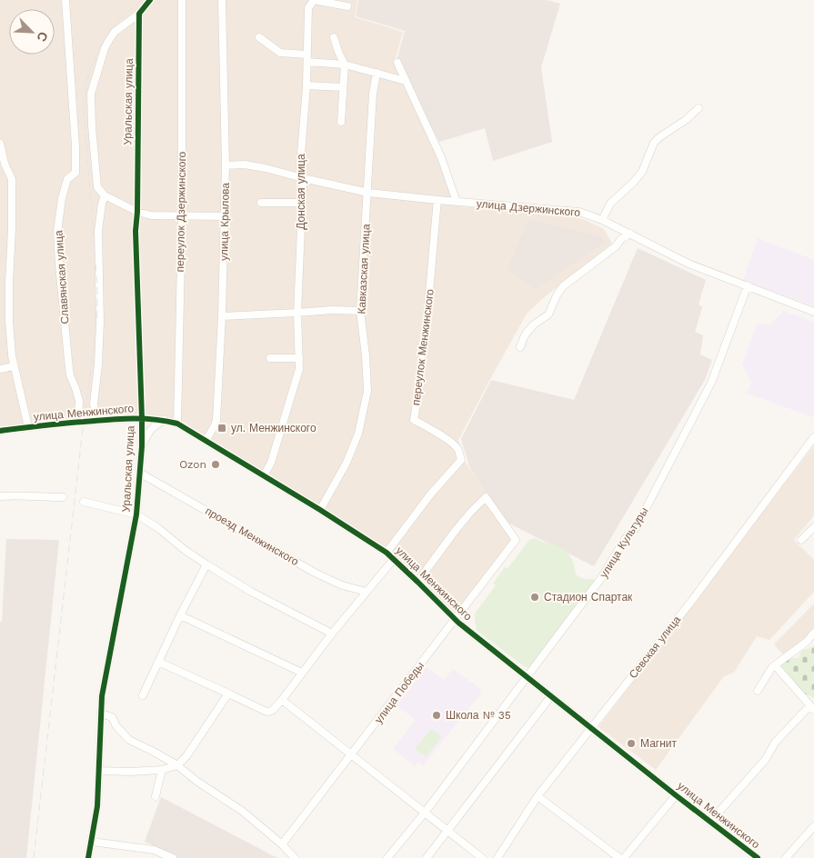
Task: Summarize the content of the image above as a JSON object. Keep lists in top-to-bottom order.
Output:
{
  "streets": {
    "street": [
      "Уральская улица",
      "Донская улица",
      "улица Дзержинского",
      "переулок Дзержинского",
      "улица Крылова",
      "Кавказская улица",
      "Славянская улица",
      "переулок Менжинского",
      "улица Менжинского",
      "проезд Менжинского",
      "улица Культуры",
      "Севская улица",
      "улица Победы"
    ]
  },
  "crossings": [
    ["Уральская улица", "улица Менжинского"],
    ["Уральская улица", "проезд Менжинского"],
    ["Донская улица", "улица Дзержинского"],
    ["Донская улица", "улица Менжинского"],
    ["улица Дзержинского", "улица Крылова"],
    ["улица Дзержинского", "Кавказская улица"],
    ["улица Дзержинского", "переулок Менжинского"],
    ["улица Дзержинского", "улица Культуры"],
    ["переулок Дзержинского", "улица Менжинского"],
    ["улица Крылова", "улица Менжинского"],
    ["Кавказская улица", "улица Менжинского"],
    ["Славянская улица", "улица Менжинского"],
    ["переулок Менжинского", "улица Менжинского"],
    ["улица Менжинского", "улица Культуры"],
    ["улица Менжинского", "Севская улица"],
    ["улица Менжинского", "улица Победы"]
  ],
  "places": {
    "transit": ["ул. Менжинского"],
    "other": [
      "Ozon",
      "Стадион Спартак",
      "Школа № 35",
      "Магнит"
    ]
  },
  "north": "bottom right"
}
